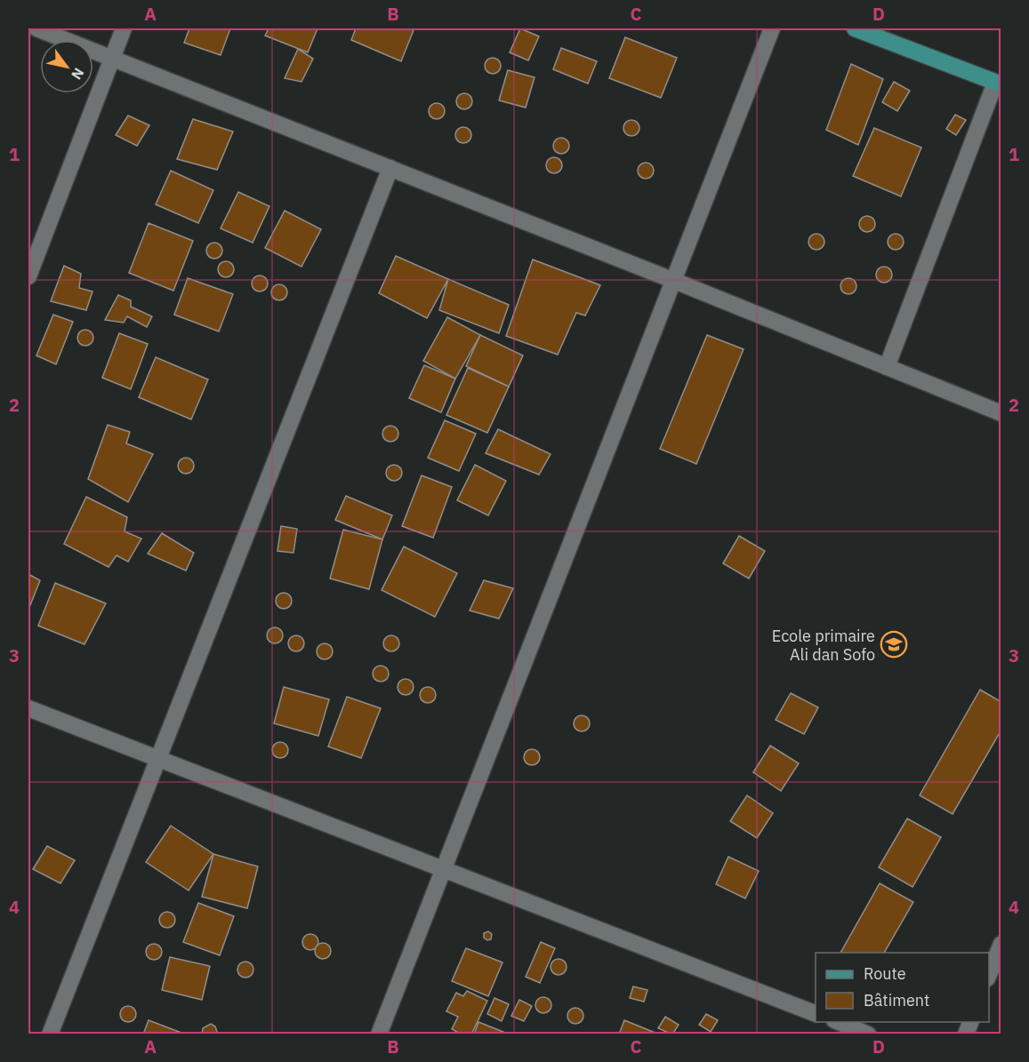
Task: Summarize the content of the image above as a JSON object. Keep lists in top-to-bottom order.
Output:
{
  "places": {
    "school or university": ["Ecole primaire Ali dan Sofo"]
  },
  "legend": ["Route", "Bâtiment"],
  "north": "bottom right",
  "grid": {
    "columns": [
      "A",
      "B",
      "C",
      "D"
    ],
    "rows": [
      "1",
      "2",
      "3",
      "4"
    ]
  }
}
